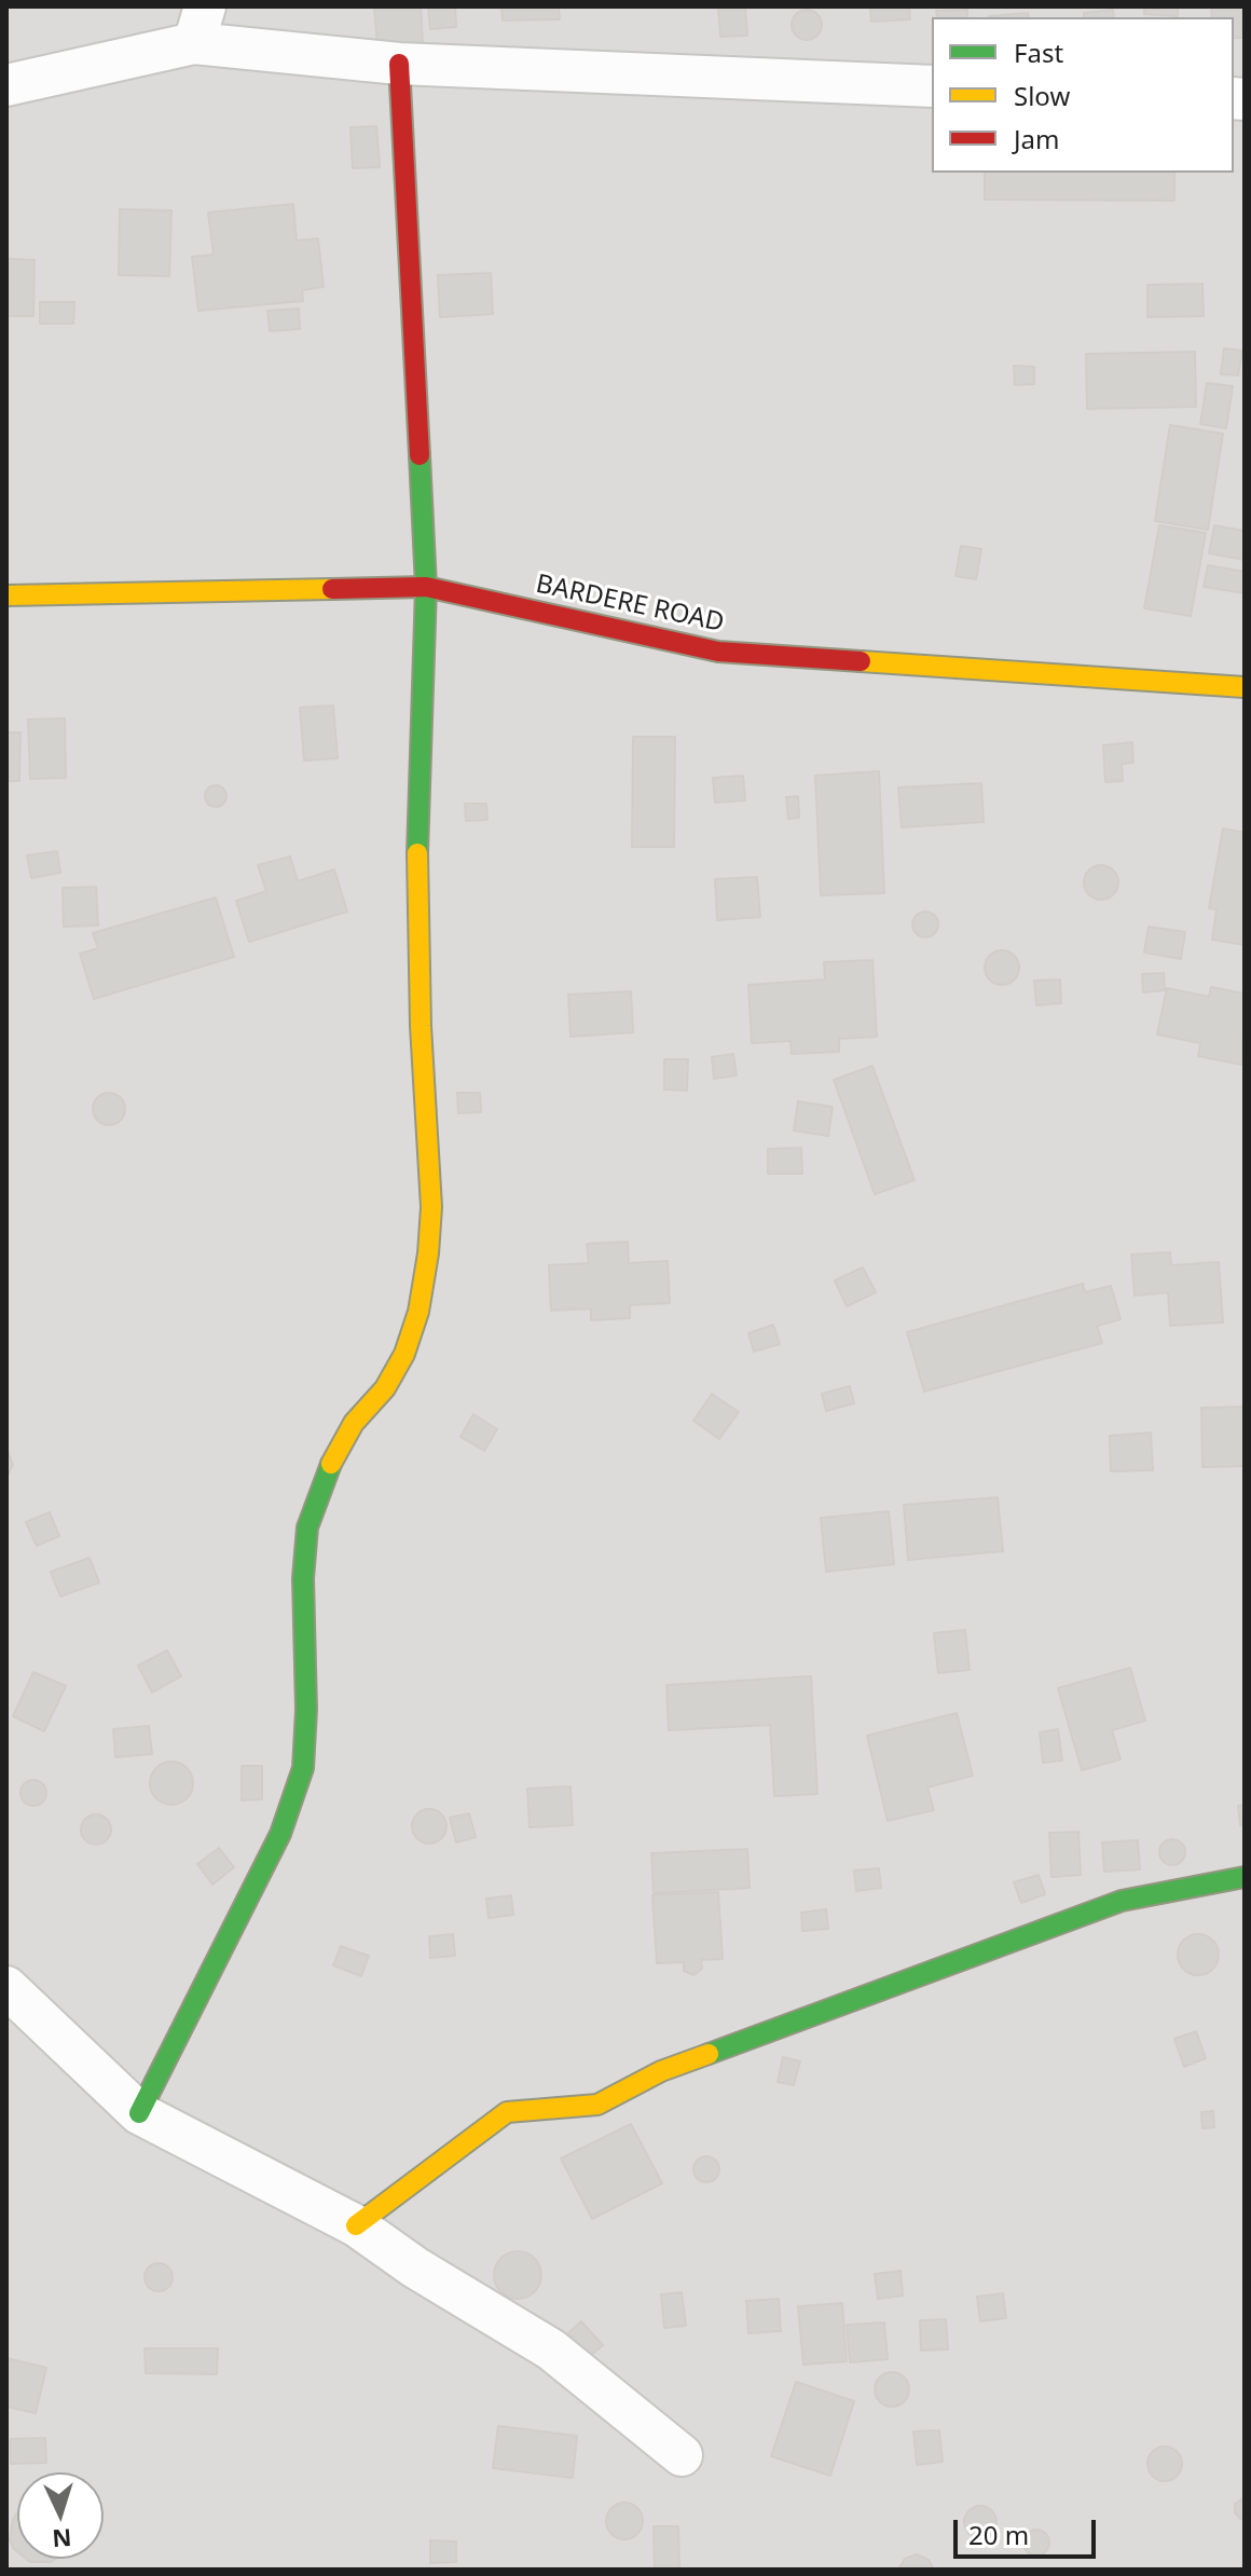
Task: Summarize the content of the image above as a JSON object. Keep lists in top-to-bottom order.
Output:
{
  "streets": {
    "street": ["BARDERE ROAD"]
  },
  "legend": ["Fast", "Slow", "Jam"],
  "scale_bar": "20 m",
  "north": "bottom"
}
